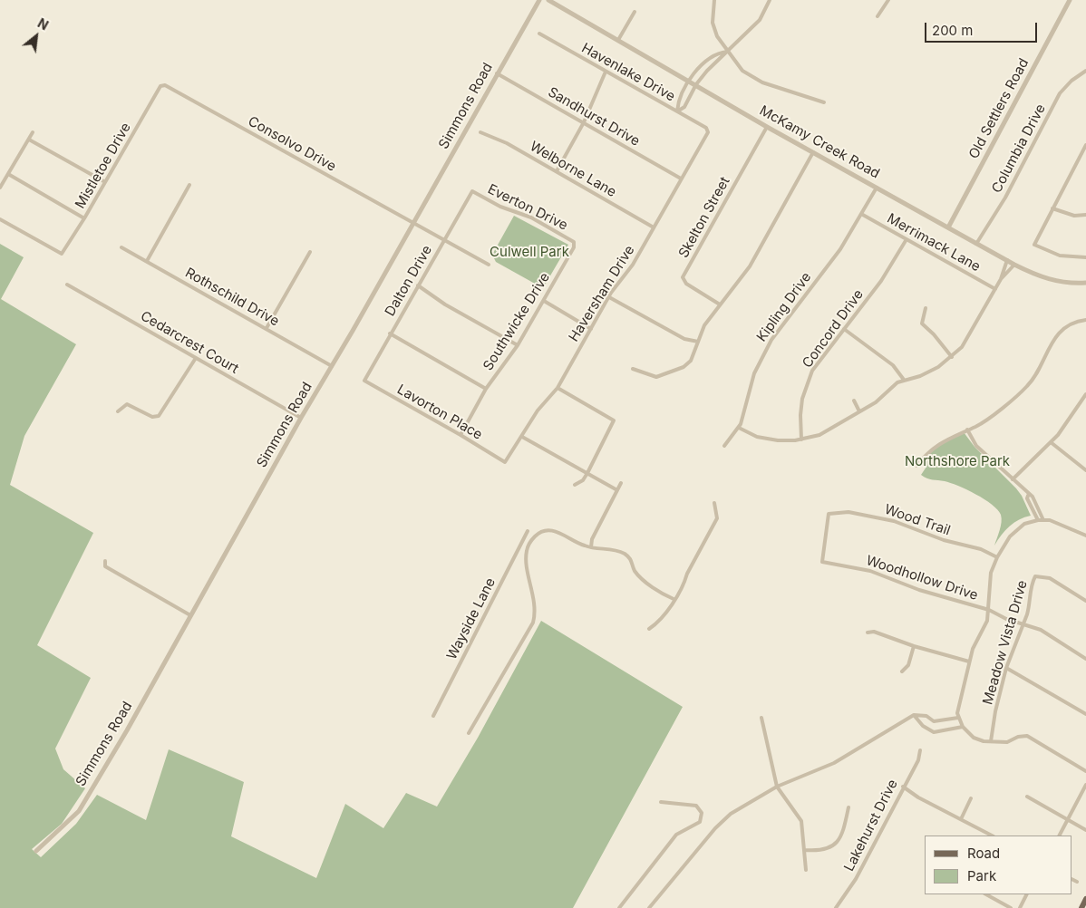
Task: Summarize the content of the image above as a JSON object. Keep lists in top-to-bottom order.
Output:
{
  "streets": {
    "street": [
      "Havenlake Drive",
      "Simmons Road",
      "Old Settlers Road",
      "Sandhurst Drive",
      "McKamy Creek Road",
      "Consolvo Drive",
      "Columbia Drive",
      "Mistletoe Drive",
      "Welborne Lane",
      "Everton Drive",
      "Skelton Street",
      "Merrimack Lane",
      "Dalton Drive",
      "Haversham Drive",
      "Rothschild Drive",
      "Kipling Drive",
      "Southwicke Drive",
      "Concord Drive",
      "Cedarcrest Court",
      "Lavorton Place",
      "Wood Trail",
      "Woodhollow Drive",
      "Wayside Lane",
      "Meadow Vista Drive",
      "Lakehurst Drive"
    ]
  },
  "crossings": [
    ["Havenlake Drive", "Haversham Drive"],
    ["Simmons Road", "Sandhurst Drive"],
    ["Simmons Road", "Consolvo Drive"],
    ["Simmons Road", "Rothschild Drive"],
    ["Simmons Road", "Cedarcrest Court"],
    ["Old Settlers Road", "McKamy Creek Road"],
    ["Sandhurst Drive", "Haversham Drive"],
    ["McKamy Creek Road", "Columbia Drive"],
    ["McKamy Creek Road", "Skelton Street"],
    ["McKamy Creek Road", "Kipling Drive"],
    ["Consolvo Drive", "Mistletoe Drive"],
    ["Consolvo Drive", "Dalton Drive"],
    ["Welborne Lane", "Haversham Drive"],
    ["Everton Drive", "Dalton Drive"],
    ["Everton Drive", "Southwicke Drive"],
    ["Merrimack Lane", "Kipling Drive"],
    ["Merrimack Lane", "Concord Drive"],
    ["Dalton Drive", "Lavorton Place"],
    ["Haversham Drive", "Lavorton Place"],
    ["Southwicke Drive", "Lavorton Place"],
    ["Wood Trail", "Woodhollow Drive"],
    ["Woodhollow Drive", "Meadow Vista Drive"]
  ],
  "parks": ["Culwell Park", "Northshore Park"],
  "legend": ["Road", "Park"],
  "scale_bar": "200 m",
  "north": "top right"
}
